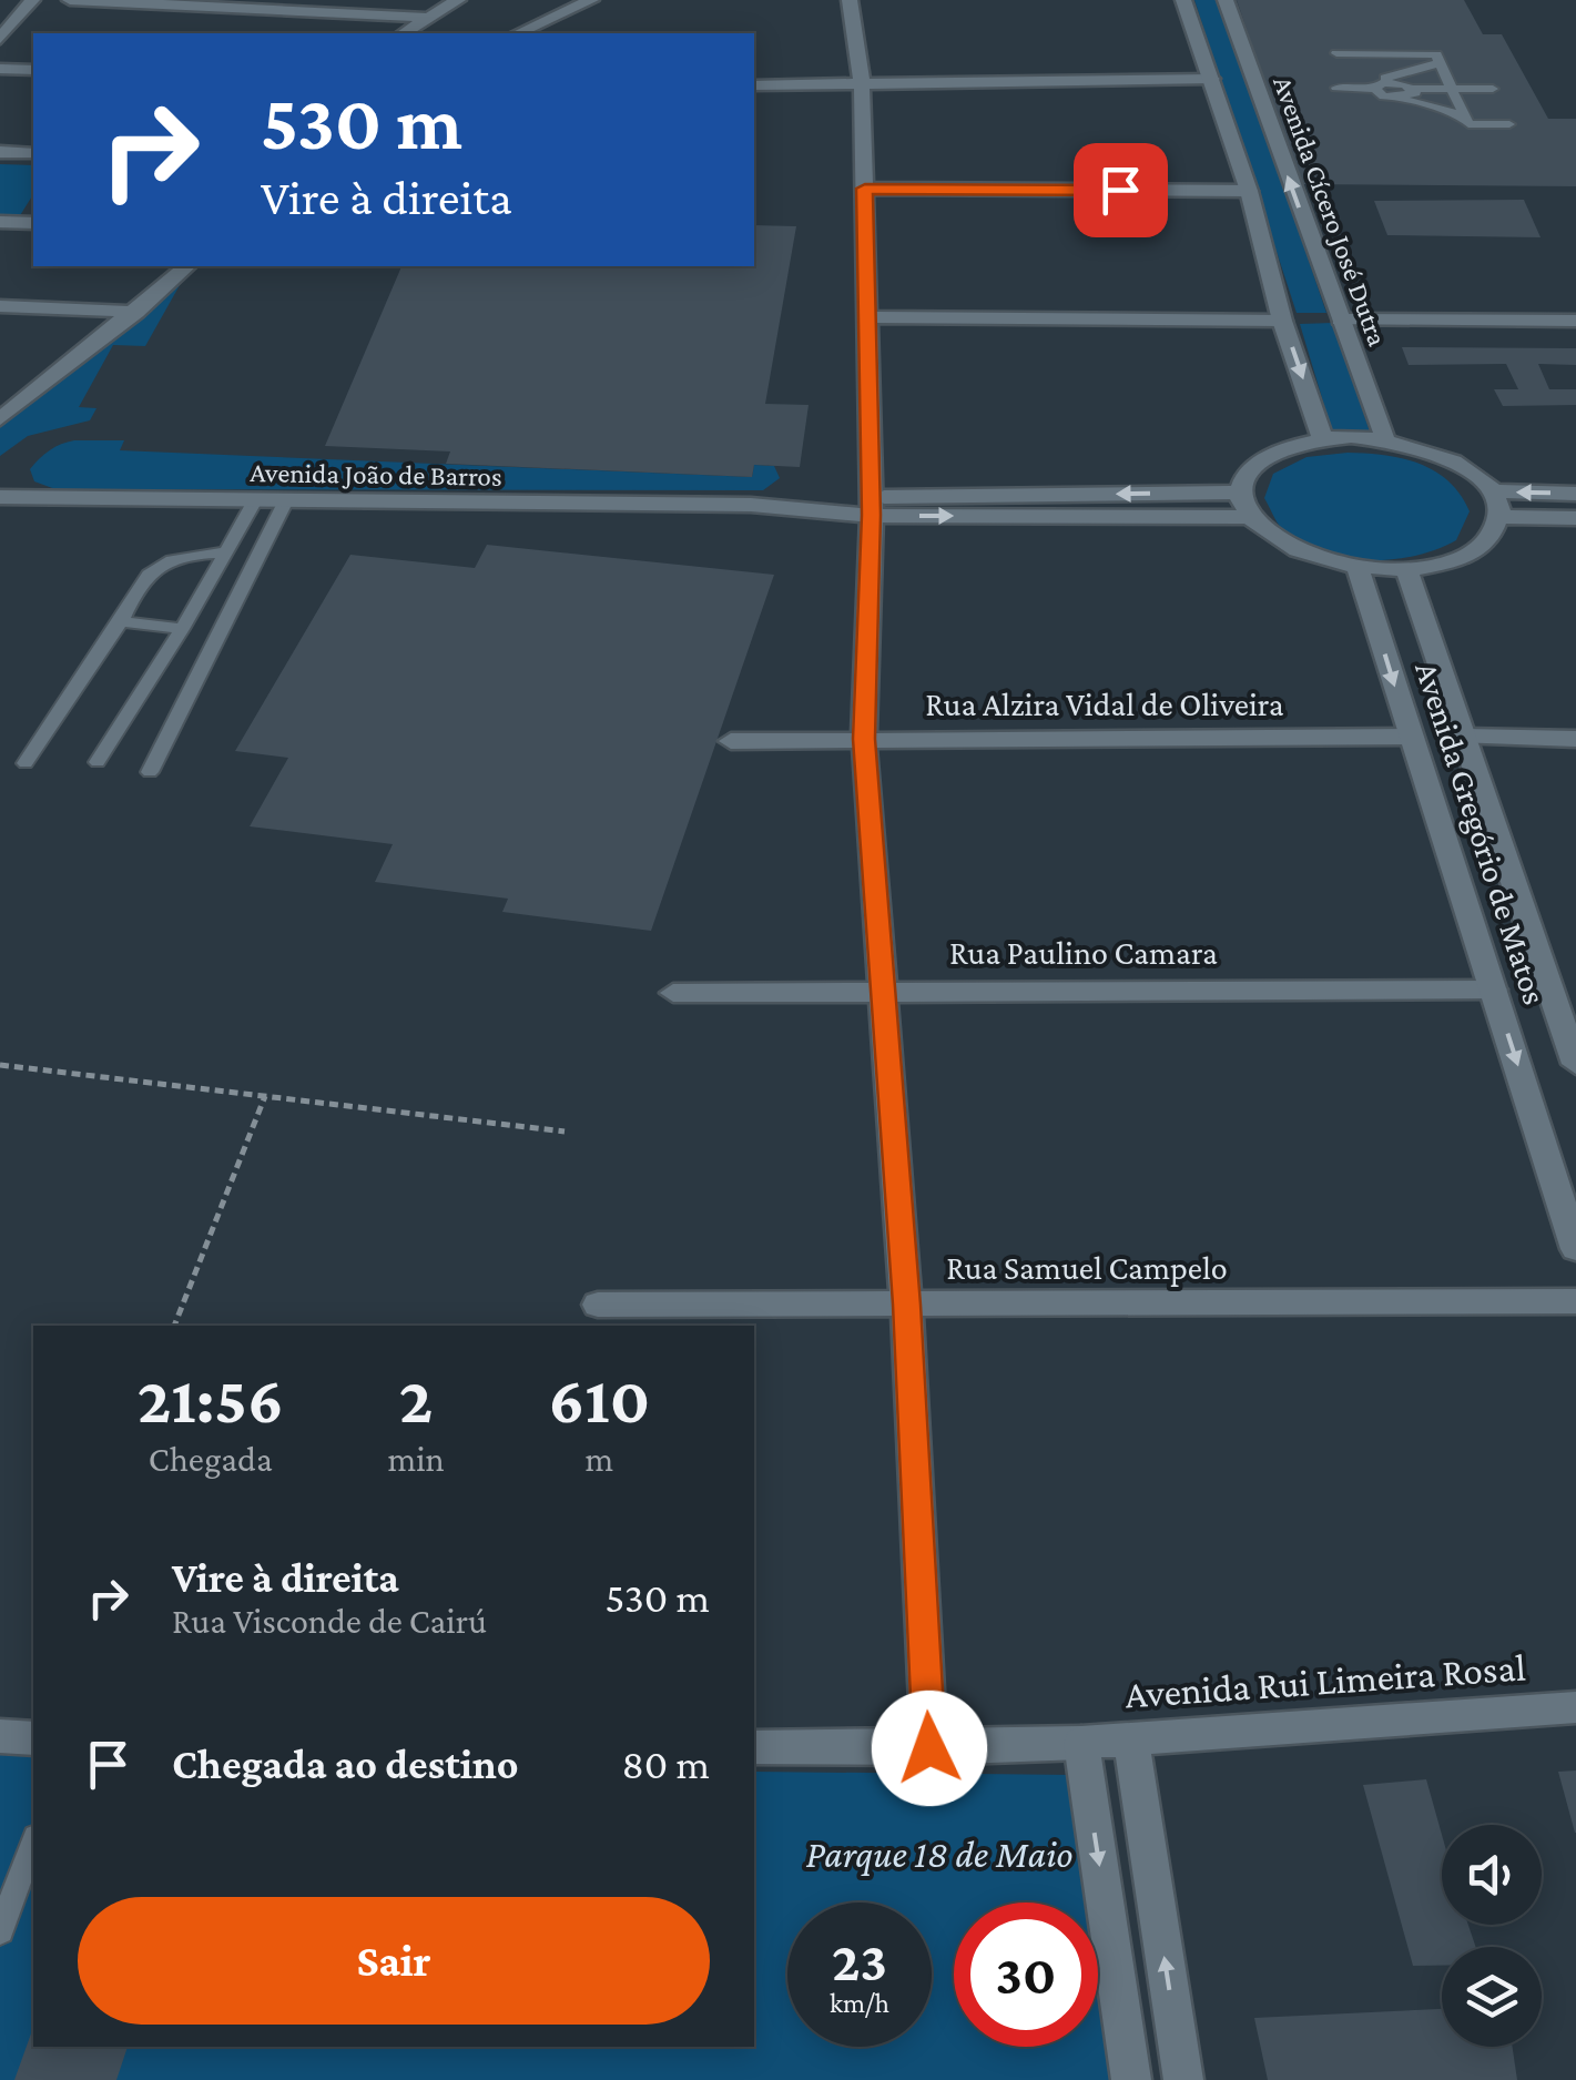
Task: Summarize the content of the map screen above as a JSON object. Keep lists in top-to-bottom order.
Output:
{
  "streets": {
    "street": [
      "Avenida Cícero José Dutra",
      "Avenida João de Barros",
      "Rua Alzira Vidal de Oliveira",
      "Avenida Gregório de Matos",
      "Rua Paulino Camara",
      "Rua Samuel Campelo",
      "Avenida Rui Limeira Rosal"
    ]
  },
  "crossings": [
    ["Rua Alzira Vidal de Oliveira", "Avenida Gregório de Matos"],
    ["Avenida Gregório de Matos", "Rua Paulino Camara"]
  ],
  "parks": ["Parque 18 de Maio"],
  "page": {
    "turn": ["530 m", "Vire à direita"],
    "eta": [
      "21:56",
      "Chegada",
      "2",
      "min",
      "610",
      "m"
    ],
    "list": [
      {
        "name": "Vire à direita",
        "note": "Rua Visconde de Cairú",
        "value": "530 m"
      },
      {
        "name": "Chegada ao destino",
        "value": "80 m"
      }
    ],
    "buttons": "Sair",
    "speed": "23 km/h",
    "limit": "30"
  }
}
